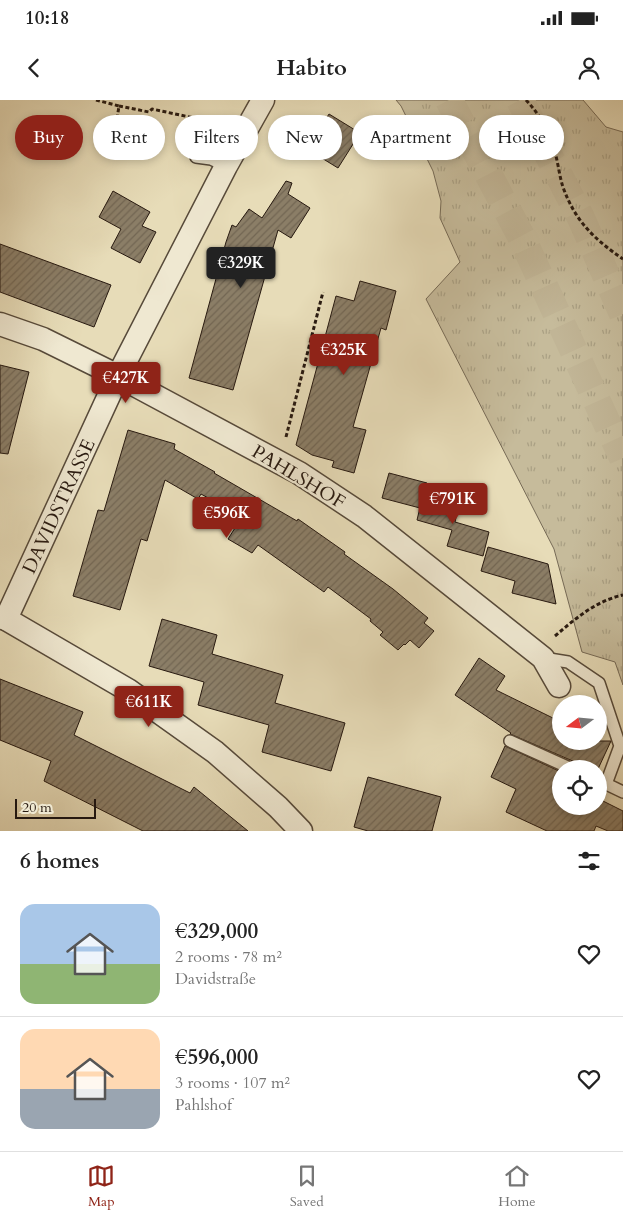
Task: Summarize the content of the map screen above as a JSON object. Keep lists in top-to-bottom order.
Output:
{
  "streets": {
    "street": ["PAHLSHOF", "DAVIDSTRASSE"]
  },
  "crossings": [
    ["PAHLSHOF", "DAVIDSTRASSE"]
  ],
  "scale_bar": "20 m",
  "north": "left",
  "page": {
    "status": "10:18",
    "header": "Habito",
    "chip": [
      "Buy",
      "Rent",
      "Filters",
      "New",
      "Apartment",
      "House"
    ],
    "price": [
      "€329K",
      "€325K",
      "€427K",
      "€791K",
      "€596K",
      "€611K"
    ],
    "scale": "20 m",
    "heading": "6 homes",
    "list": [
      {
        "name": "€329,000",
        "note": "2 rooms · 78 m² · Davidstraße"
      },
      {
        "name": "€596,000",
        "note": "3 rooms · 107 m² · Pahlshof"
      }
    ],
    "tabs": ["Map", "Saved", "Home"]
  }
}
